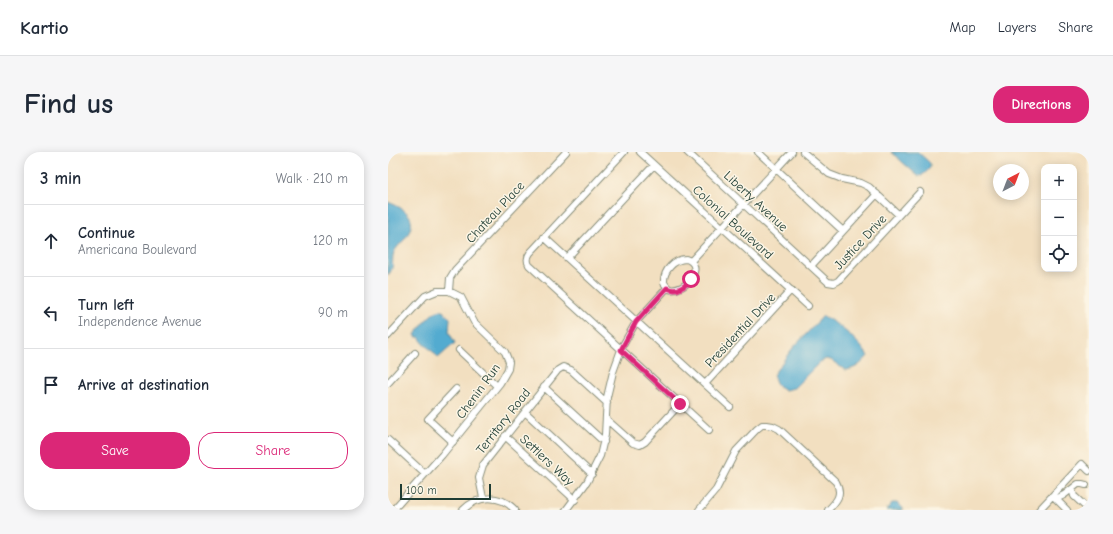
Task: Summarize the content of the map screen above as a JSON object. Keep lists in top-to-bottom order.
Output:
{
  "streets": {
    "street": [
      "Liberty Avenue",
      "Chateau Place",
      "Colonial Boulevard",
      "Justice Drive",
      "Presidential Drive",
      "Chenin Run",
      "Territory Road",
      "Settlers Way"
    ]
  },
  "crossings": [
    ["Liberty Avenue", "Justice Drive"],
    ["Chateau Place", "Chenin Run"],
    ["Colonial Boulevard", "Presidential Drive"],
    ["Territory Road", "Settlers Way"]
  ],
  "scale_bar": "100 m",
  "north": "top right",
  "page": {
    "header": "Kartio",
    "nav": ["Map", "Layers", "Share"],
    "buttons": [
      "Directions",
      ["Save", "Share"]
    ],
    "title": "Find us",
    "heading": ["3 min", "Walk · 210 m"],
    "map_buttons": ["+", "−"],
    "list": [
      ["Continue", "Americana Boulevard", "120 m"],
      ["Turn left", "Independence Avenue", "90 m"],
      "Arrive at destination"
    ],
    "scale": "100 m"
  }
}
